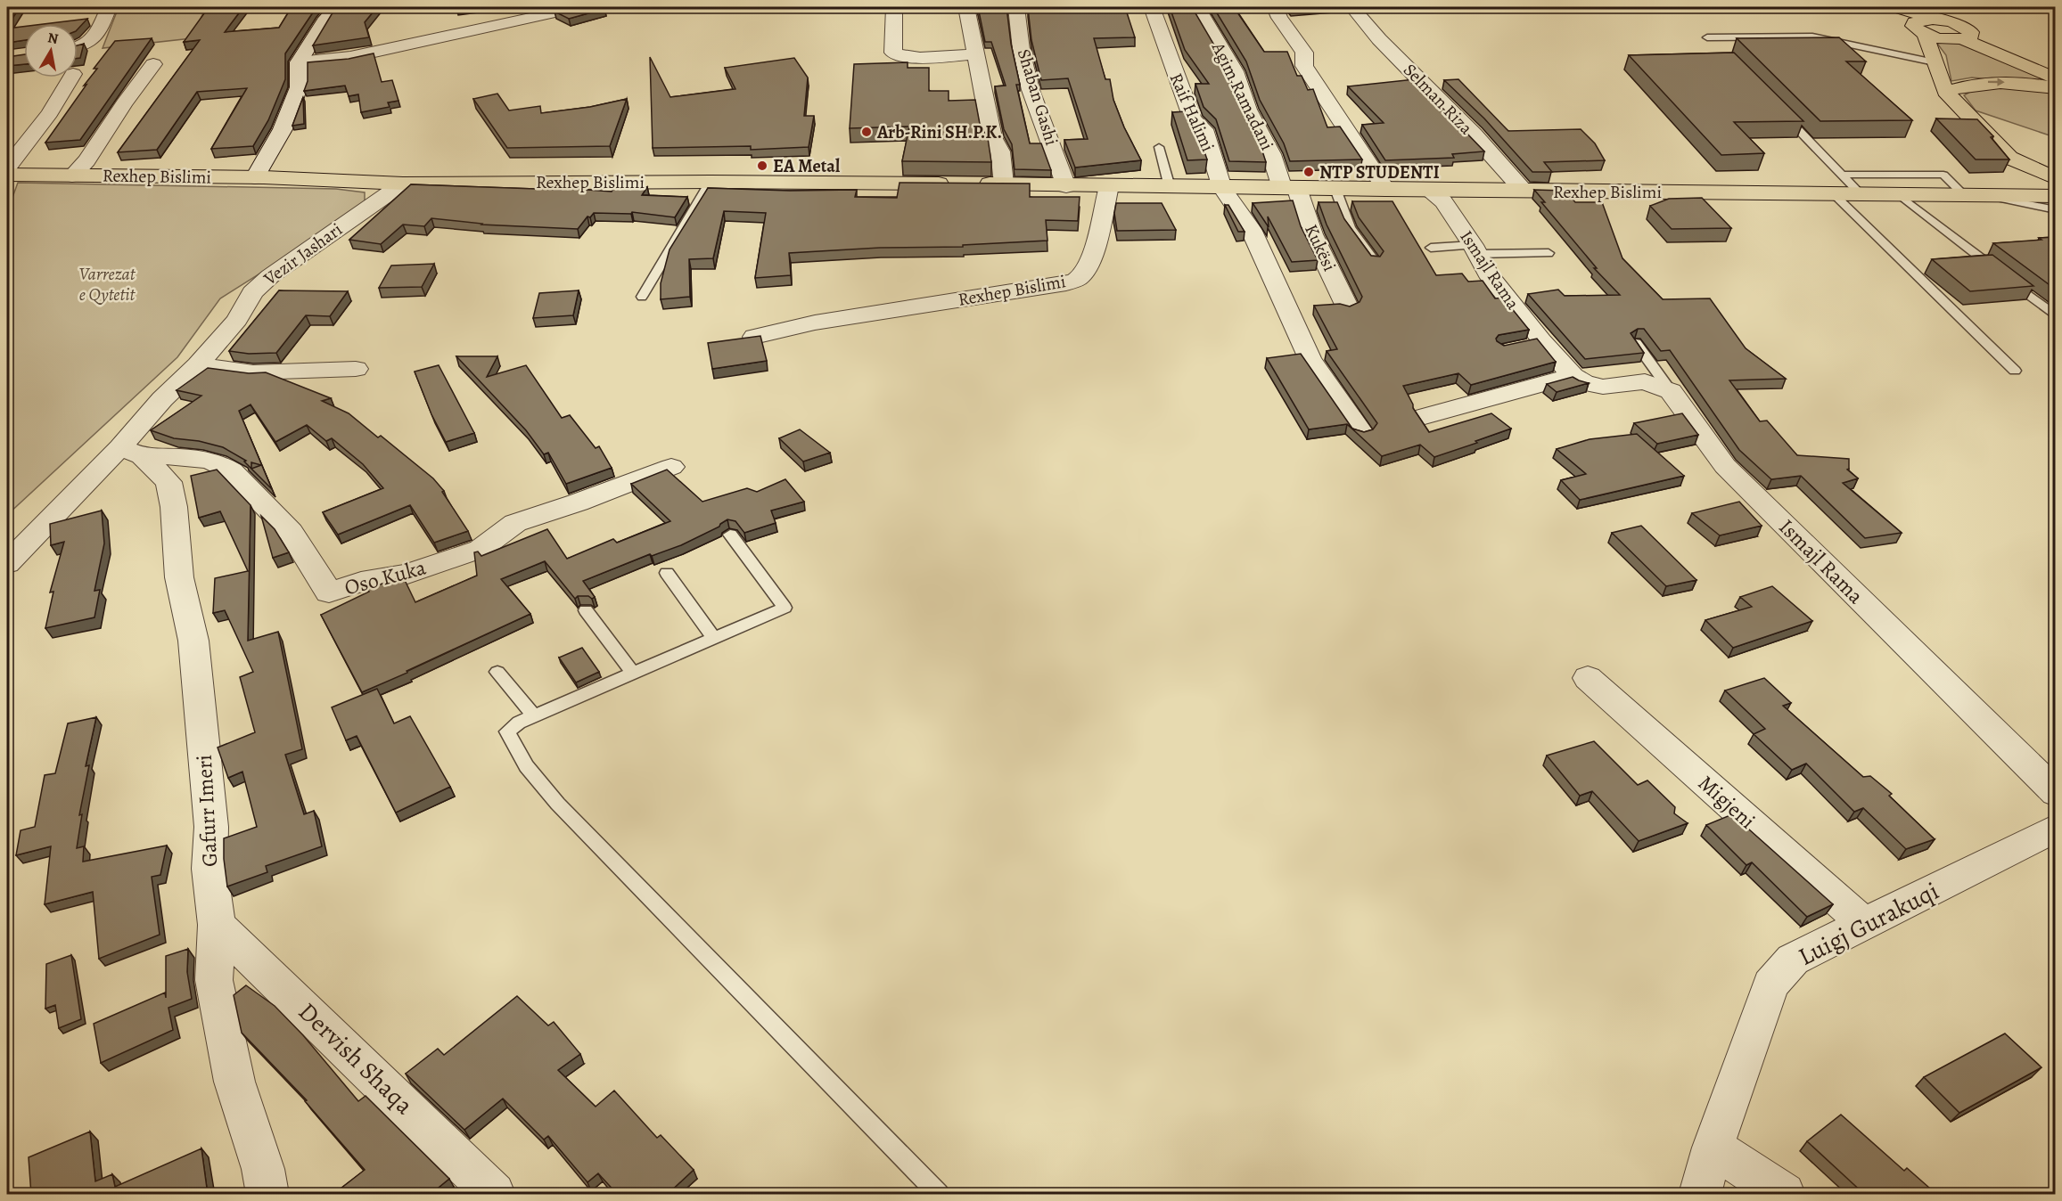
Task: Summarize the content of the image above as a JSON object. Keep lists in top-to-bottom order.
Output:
{
  "streets": {
    "main road": ["Rexhep Bislimi"],
    "street": [
      "Agim Ramadani",
      "Shaban Gashi",
      "Selman Riza",
      "Raif Halimi",
      "Kukësi",
      "Vezir Jashari",
      "Ismajl Rama",
      "Oso Kuka",
      "Migjeni",
      "Gafurr Imeri",
      "Luigj Gurakuqi",
      "Dervish Shaqa"
    ]
  },
  "crossings": [
    ["Agim Ramadani", "Rexhep Bislimi"],
    ["Agim Ramadani", "Kukësi"],
    ["Shaban Gashi", "Rexhep Bislimi"],
    ["Selman Riza", "Rexhep Bislimi"],
    ["Raif Halimi", "Rexhep Bislimi"],
    ["Rexhep Bislimi", "Kukësi"],
    ["Rexhep Bislimi", "Vezir Jashari"],
    ["Rexhep Bislimi", "Ismajl Rama"],
    ["Vezir Jashari", "Oso Kuka"],
    ["Vezir Jashari", "Gafurr Imeri"],
    ["Oso Kuka", "Gafurr Imeri"],
    ["Migjeni", "Luigj Gurakuqi"],
    ["Gafurr Imeri", "Dervish Shaqa"]
  ],
  "parks": ["Varrezat e Qytetit"],
  "places": ["Arb-Rini SH.P.K.", "EA Metal", "NTP STUDENTI"],
  "north": "top"
}
